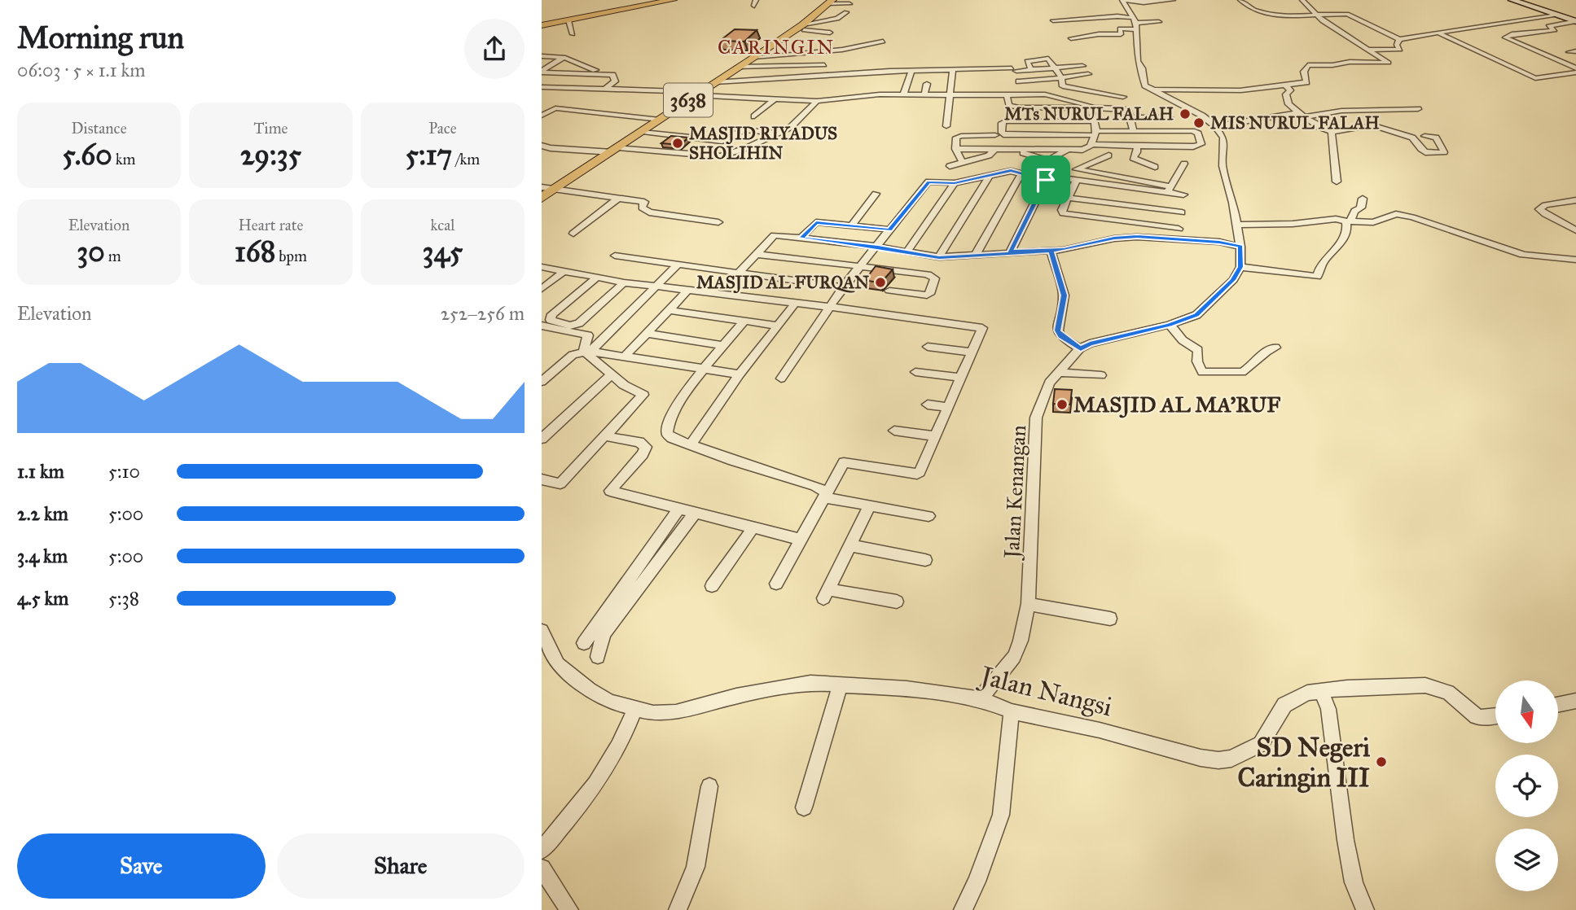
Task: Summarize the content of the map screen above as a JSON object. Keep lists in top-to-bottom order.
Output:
{
  "streets": {
    "main road": ["3638"],
    "street": ["Jalan Kenangan", "Jalan Nangsi"]
  },
  "crossings": [
    ["Jalan Kenangan", "Jalan Nangsi"]
  ],
  "districts": ["CARINGIN"],
  "places": [
    "MTs NURUL FALAH",
    "MIS NURUL FALAH",
    "MASJID RIYADUS SHOLIHIN",
    "MASJID AL FURQAN",
    "MASJID AL MA'RUF",
    "SD Negeri Caringin III"
  ],
  "north": "bottom",
  "page": {
    "heading": ["Morning run", "06:03 · 5 × 1.1 km"],
    "stats": [
      ["Distance", "5.60 km"],
      ["Time", "29:35"],
      ["Pace", "5:17 /km"],
      ["Elevation", "30 m"],
      ["Heart rate", "168 bpm"],
      ["kcal", "345"]
    ],
    "chart": ["Elevation", "252–256 m"],
    "list": [
      {
        "name": "1.1 km",
        "note": "5:10"
      },
      {
        "name": "2.2 km",
        "note": "5:00"
      },
      {
        "name": "3.4 km",
        "note": "5:00"
      },
      {
        "name": "4.5 km",
        "note": "5:38"
      }
    ],
    "buttons": ["Save", "Share"]
  }
}
